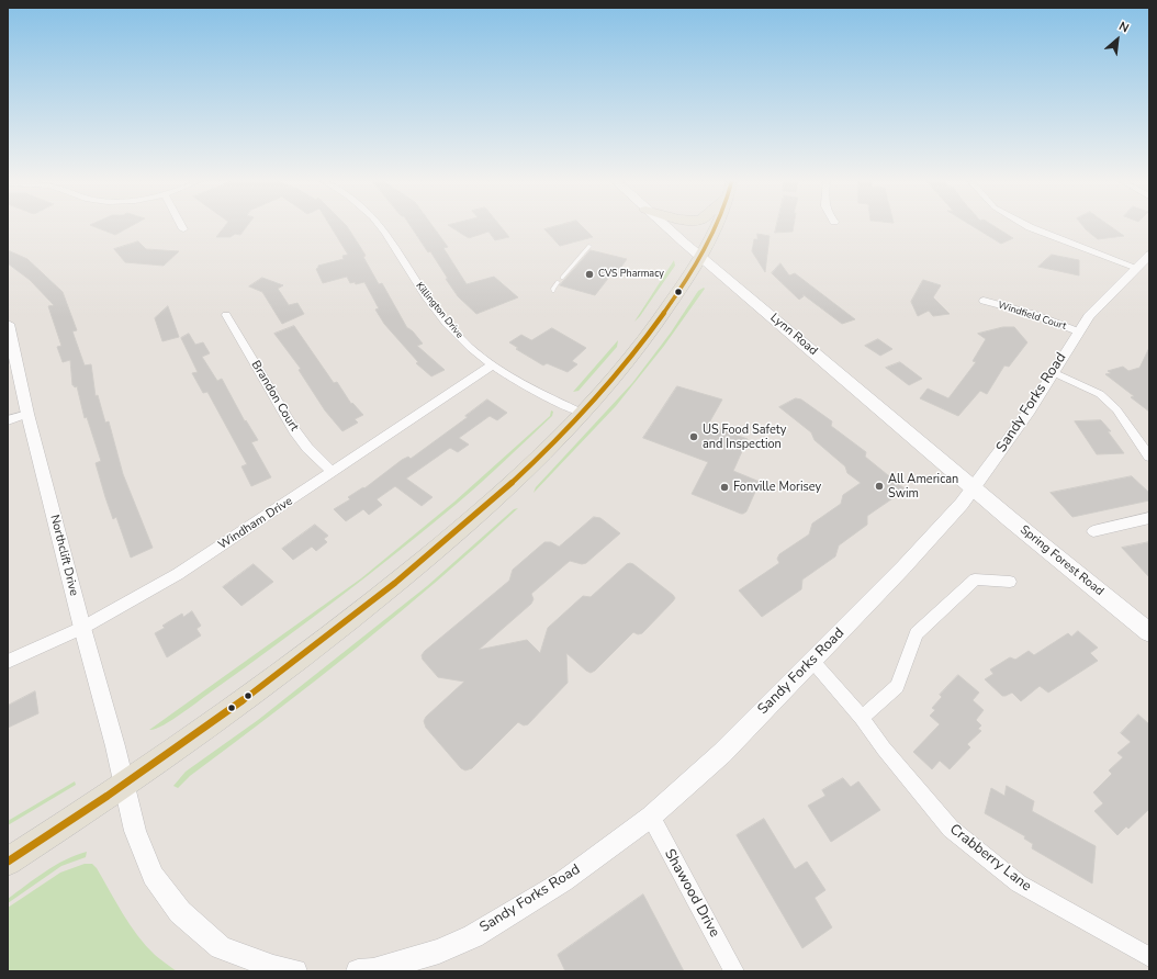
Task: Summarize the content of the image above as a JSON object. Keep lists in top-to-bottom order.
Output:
{
  "streets": {
    "main road": ["Lynn Road", "Spring Forest Road"],
    "street": [
      "Killington Drive",
      "Windfield Court",
      "Brandon Court",
      "Sandy Forks Road",
      "Windham Drive",
      "Northclift Drive",
      "Crabberry Lane",
      "Shawood Drive"
    ]
  },
  "crossings": [
    ["Killington Drive", "Windham Drive"],
    ["Windfield Court", "Sandy Forks Road"],
    ["Lynn Road", "Sandy Forks Road"],
    ["Lynn Road", "Spring Forest Road"],
    ["Brandon Court", "Windham Drive"],
    ["Sandy Forks Road", "Spring Forest Road"],
    ["Sandy Forks Road", "Crabberry Lane"],
    ["Sandy Forks Road", "Shawood Drive"],
    ["Windham Drive", "Northclift Drive"]
  ],
  "places": [
    "CVS Pharmacy",
    "US Food Safety and Inspection",
    "All American Swim",
    "Fonville Morisey"
  ],
  "north": "top right"
}
